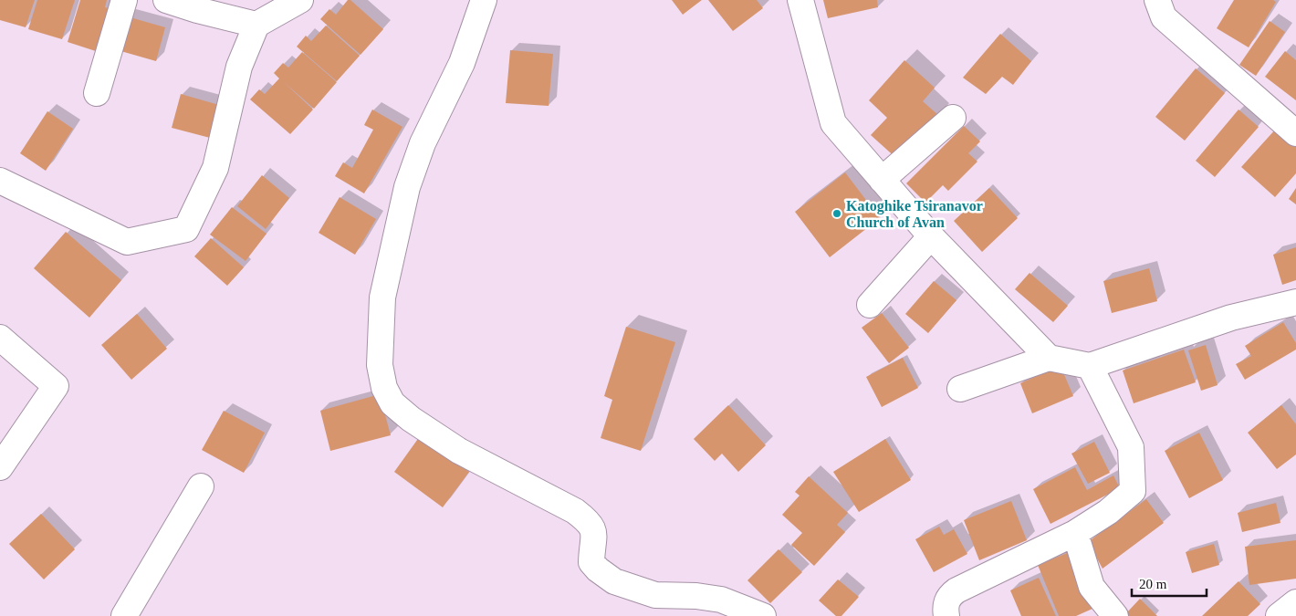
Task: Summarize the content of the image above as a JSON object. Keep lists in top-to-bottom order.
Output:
{
  "places": ["Katoghike Tsiranavor Church of Avan"],
  "scale_bar": "20 m"
}
